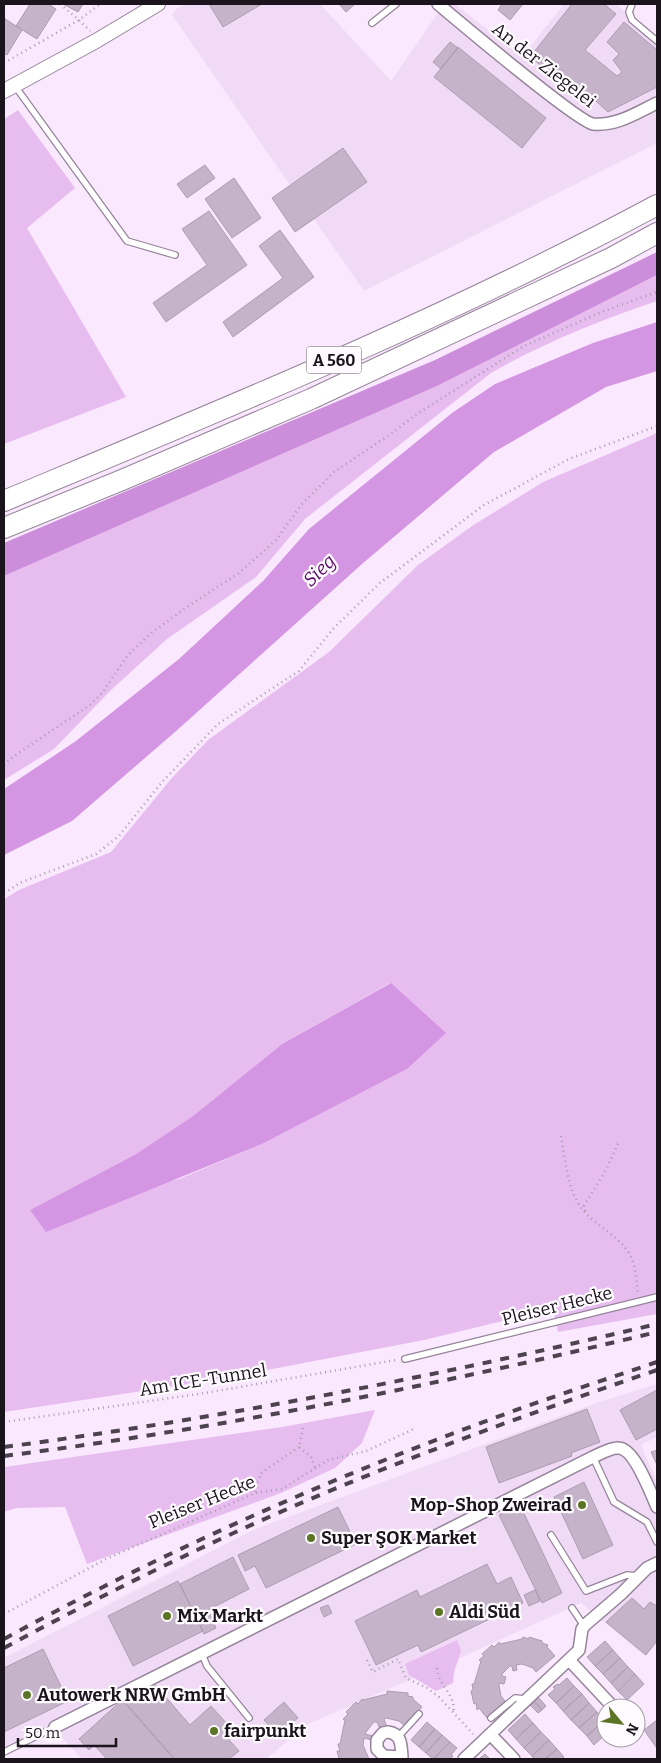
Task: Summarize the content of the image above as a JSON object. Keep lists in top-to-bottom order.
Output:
{
  "streets": {
    "highway": ["A 560"],
    "street": ["An der Ziegelei"],
    "lane": ["Pleiser Hecke"],
    "path": ["Am ICE-Tunnel"]
  },
  "crossings": [
    ["Pleiser Hecke", "Am ICE-Tunnel"]
  ],
  "water": ["Sieg"],
  "places": [
    "Mop-Shop Zweirad",
    "Super ŞOK Market",
    "Aldi Süd",
    "Mix Markt",
    "Autowerk NRW GmbH",
    "fairpunkt"
  ],
  "scale_bar": "50 m",
  "north": "bottom right"
}
